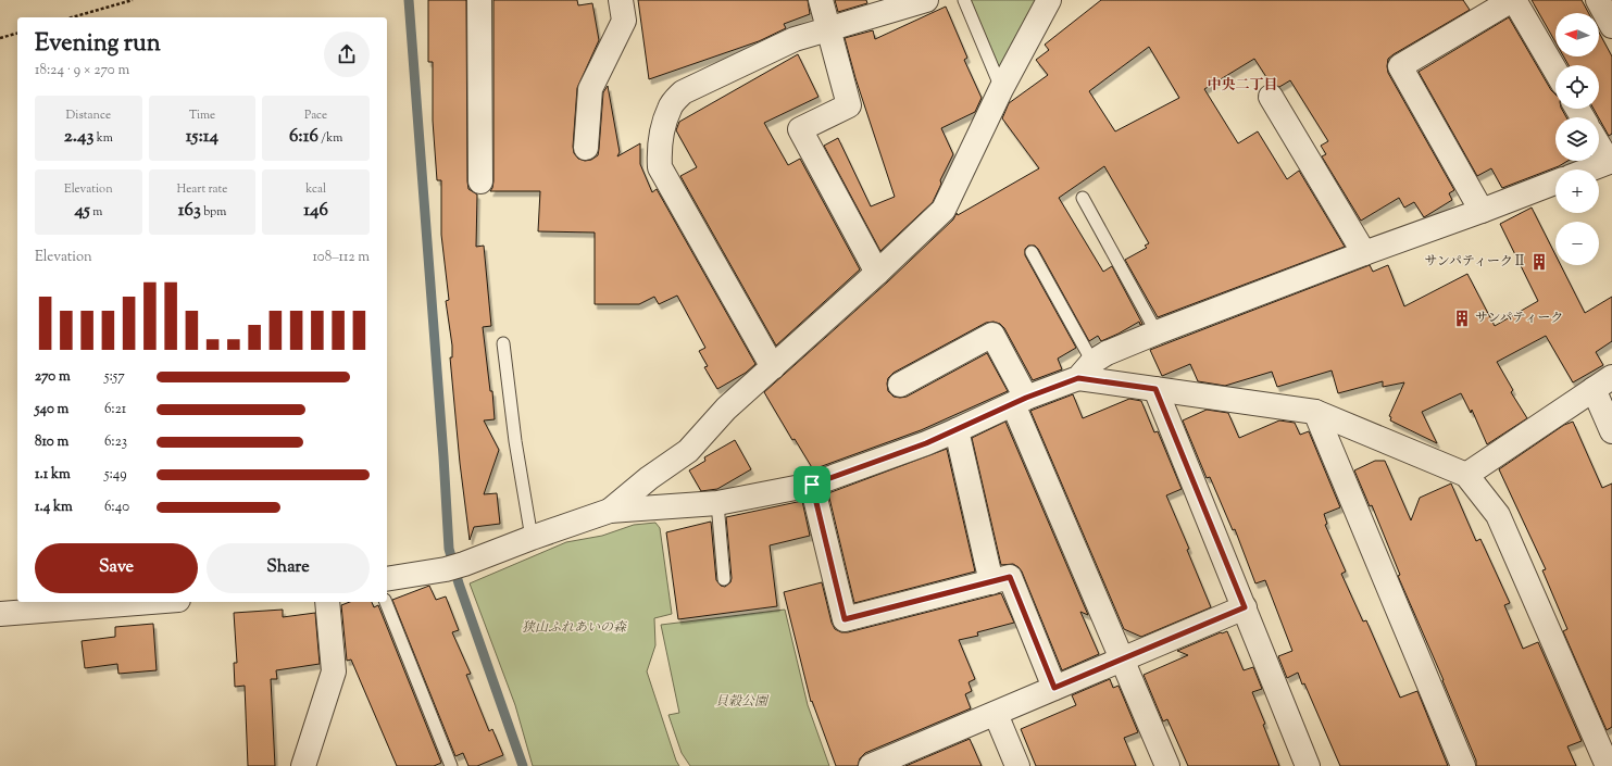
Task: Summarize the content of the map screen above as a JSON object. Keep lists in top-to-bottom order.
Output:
{
  "districts": ["中央二丁目"],
  "parks": ["狭山ふれあいの森", "貝穀公園"],
  "places": {
    "building": ["サンパティークⅡ", "サンパティーク"]
  },
  "north": "left",
  "page": {
    "map_buttons": ["+", "−"],
    "heading": ["Evening run", "18:24 · 9 × 270 m"],
    "stats": [
      ["Distance", "2.43 km"],
      ["Time", "15:14"],
      ["Pace", "6:16 /km"],
      ["Elevation", "45 m"],
      ["Heart rate", "163 bpm"],
      ["kcal", "146"]
    ],
    "chart": ["Elevation", "108–112 m"],
    "list": [
      {
        "name": "270 m",
        "note": "5:57"
      },
      {
        "name": "540 m",
        "note": "6:21"
      },
      {
        "name": "810 m",
        "note": "6:23"
      },
      {
        "name": "1.1 km",
        "note": "5:49"
      },
      {
        "name": "1.4 km",
        "note": "6:40"
      }
    ],
    "buttons": ["Save", "Share"]
  }
}
